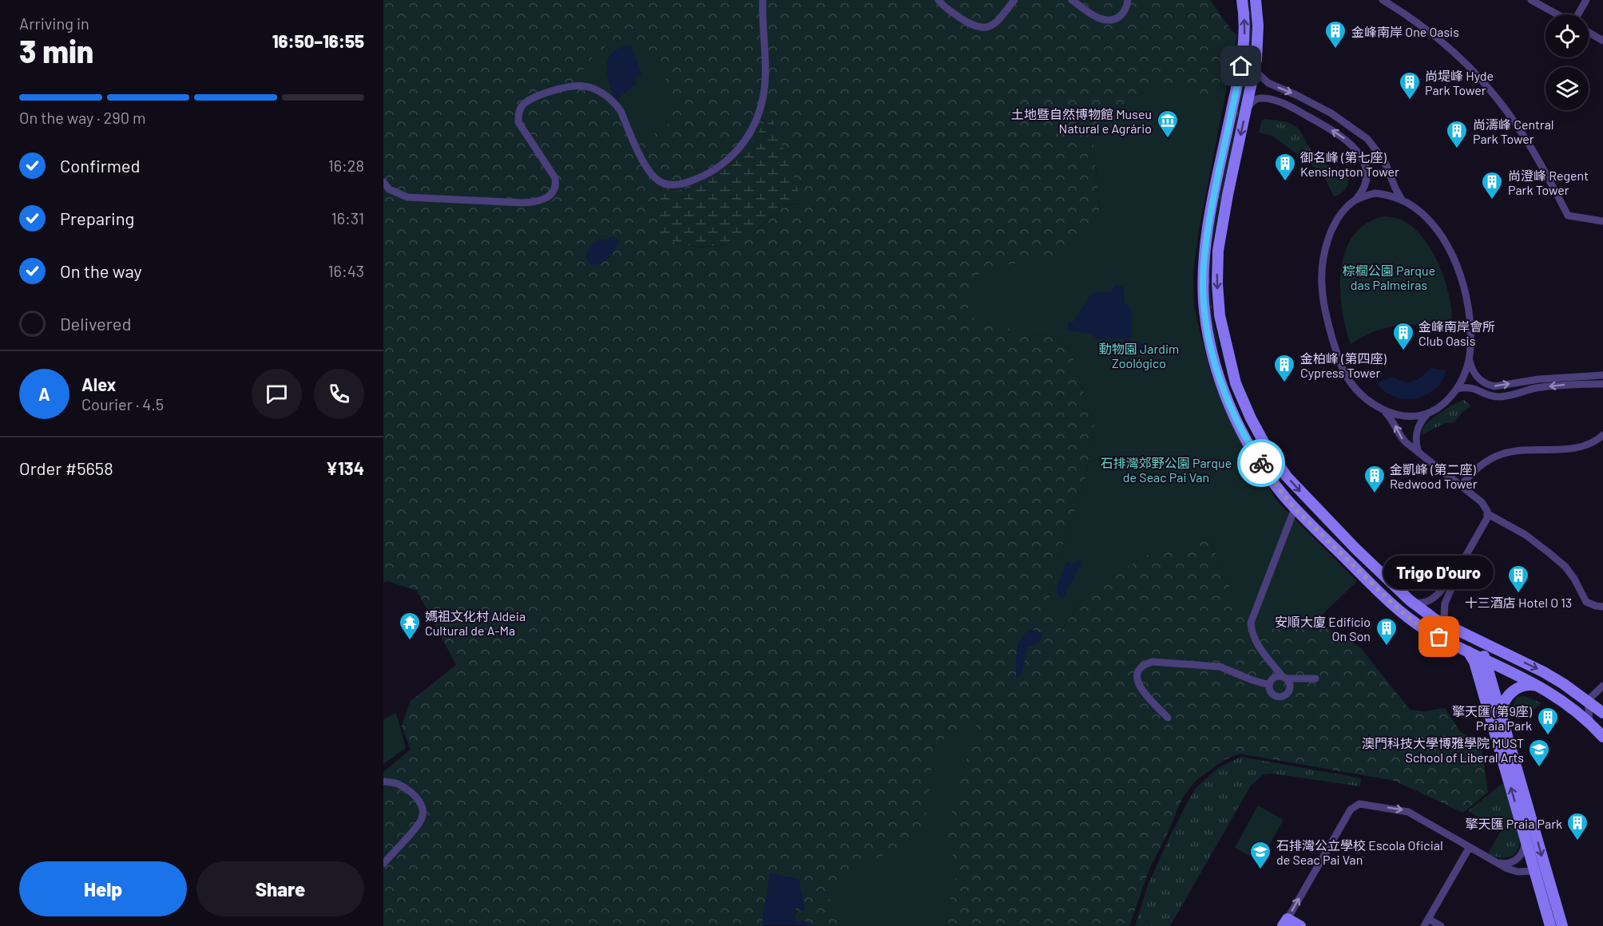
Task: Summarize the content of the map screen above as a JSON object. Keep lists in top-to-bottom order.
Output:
{
  "parks": ["棕櫚公園 Parque das Palmeiras", "動物園 Jardim Zoológico", "石排灣郊野公園 Parque de Seac Pai Van"],
  "places": {
    "building": [
      "金峰南岸 One Oasis",
      "尚堤峰 Hyde Park Tower",
      "尚濤峰 Central Park Tower",
      "御名峰 (第七座) Kensington Tower",
      "尚澄峰 Regent Park Tower",
      "金峰南岸會所 Club Oasis",
      "金柏峰 (第四座) Cypress Tower",
      "金凱峰 (第二座) Redwood Tower",
      "十三酒店 Hotel O 13",
      "安順大廈 Edifício On Son",
      "擎天匯 (第9座) Praia Park",
      "擎天匯 Praia Park"
    ],
    "museum": ["土地暨自然博物館 Museu Natural e Agrário"],
    "other": ["Trigo D'ouro"],
    "temple": ["媽祖文化村 Aldeia Cultural de A-Ma"],
    "school or university": ["澳門科技大學博雅學院 MUST School of Liberal Arts", "石排灣公立學校 Escola Oficial de Seac Pai Van"]
  },
  "page": {
    "heading": ["3 min", "Arriving in", "16:50–16:55"],
    "panel": [
      "Alex",
      "Courier · 4.5",
      "Order #5658",
      "¥134"
    ],
    "bar": "On the way · 290 m",
    "list": [
      ["Confirmed", "16:28"],
      ["Preparing", "16:31"],
      ["On the way", "16:43"],
      "Delivered"
    ],
    "round": "A",
    "bubble": "Trigo D'ouro",
    "buttons": ["Help", "Share"]
  }
}
